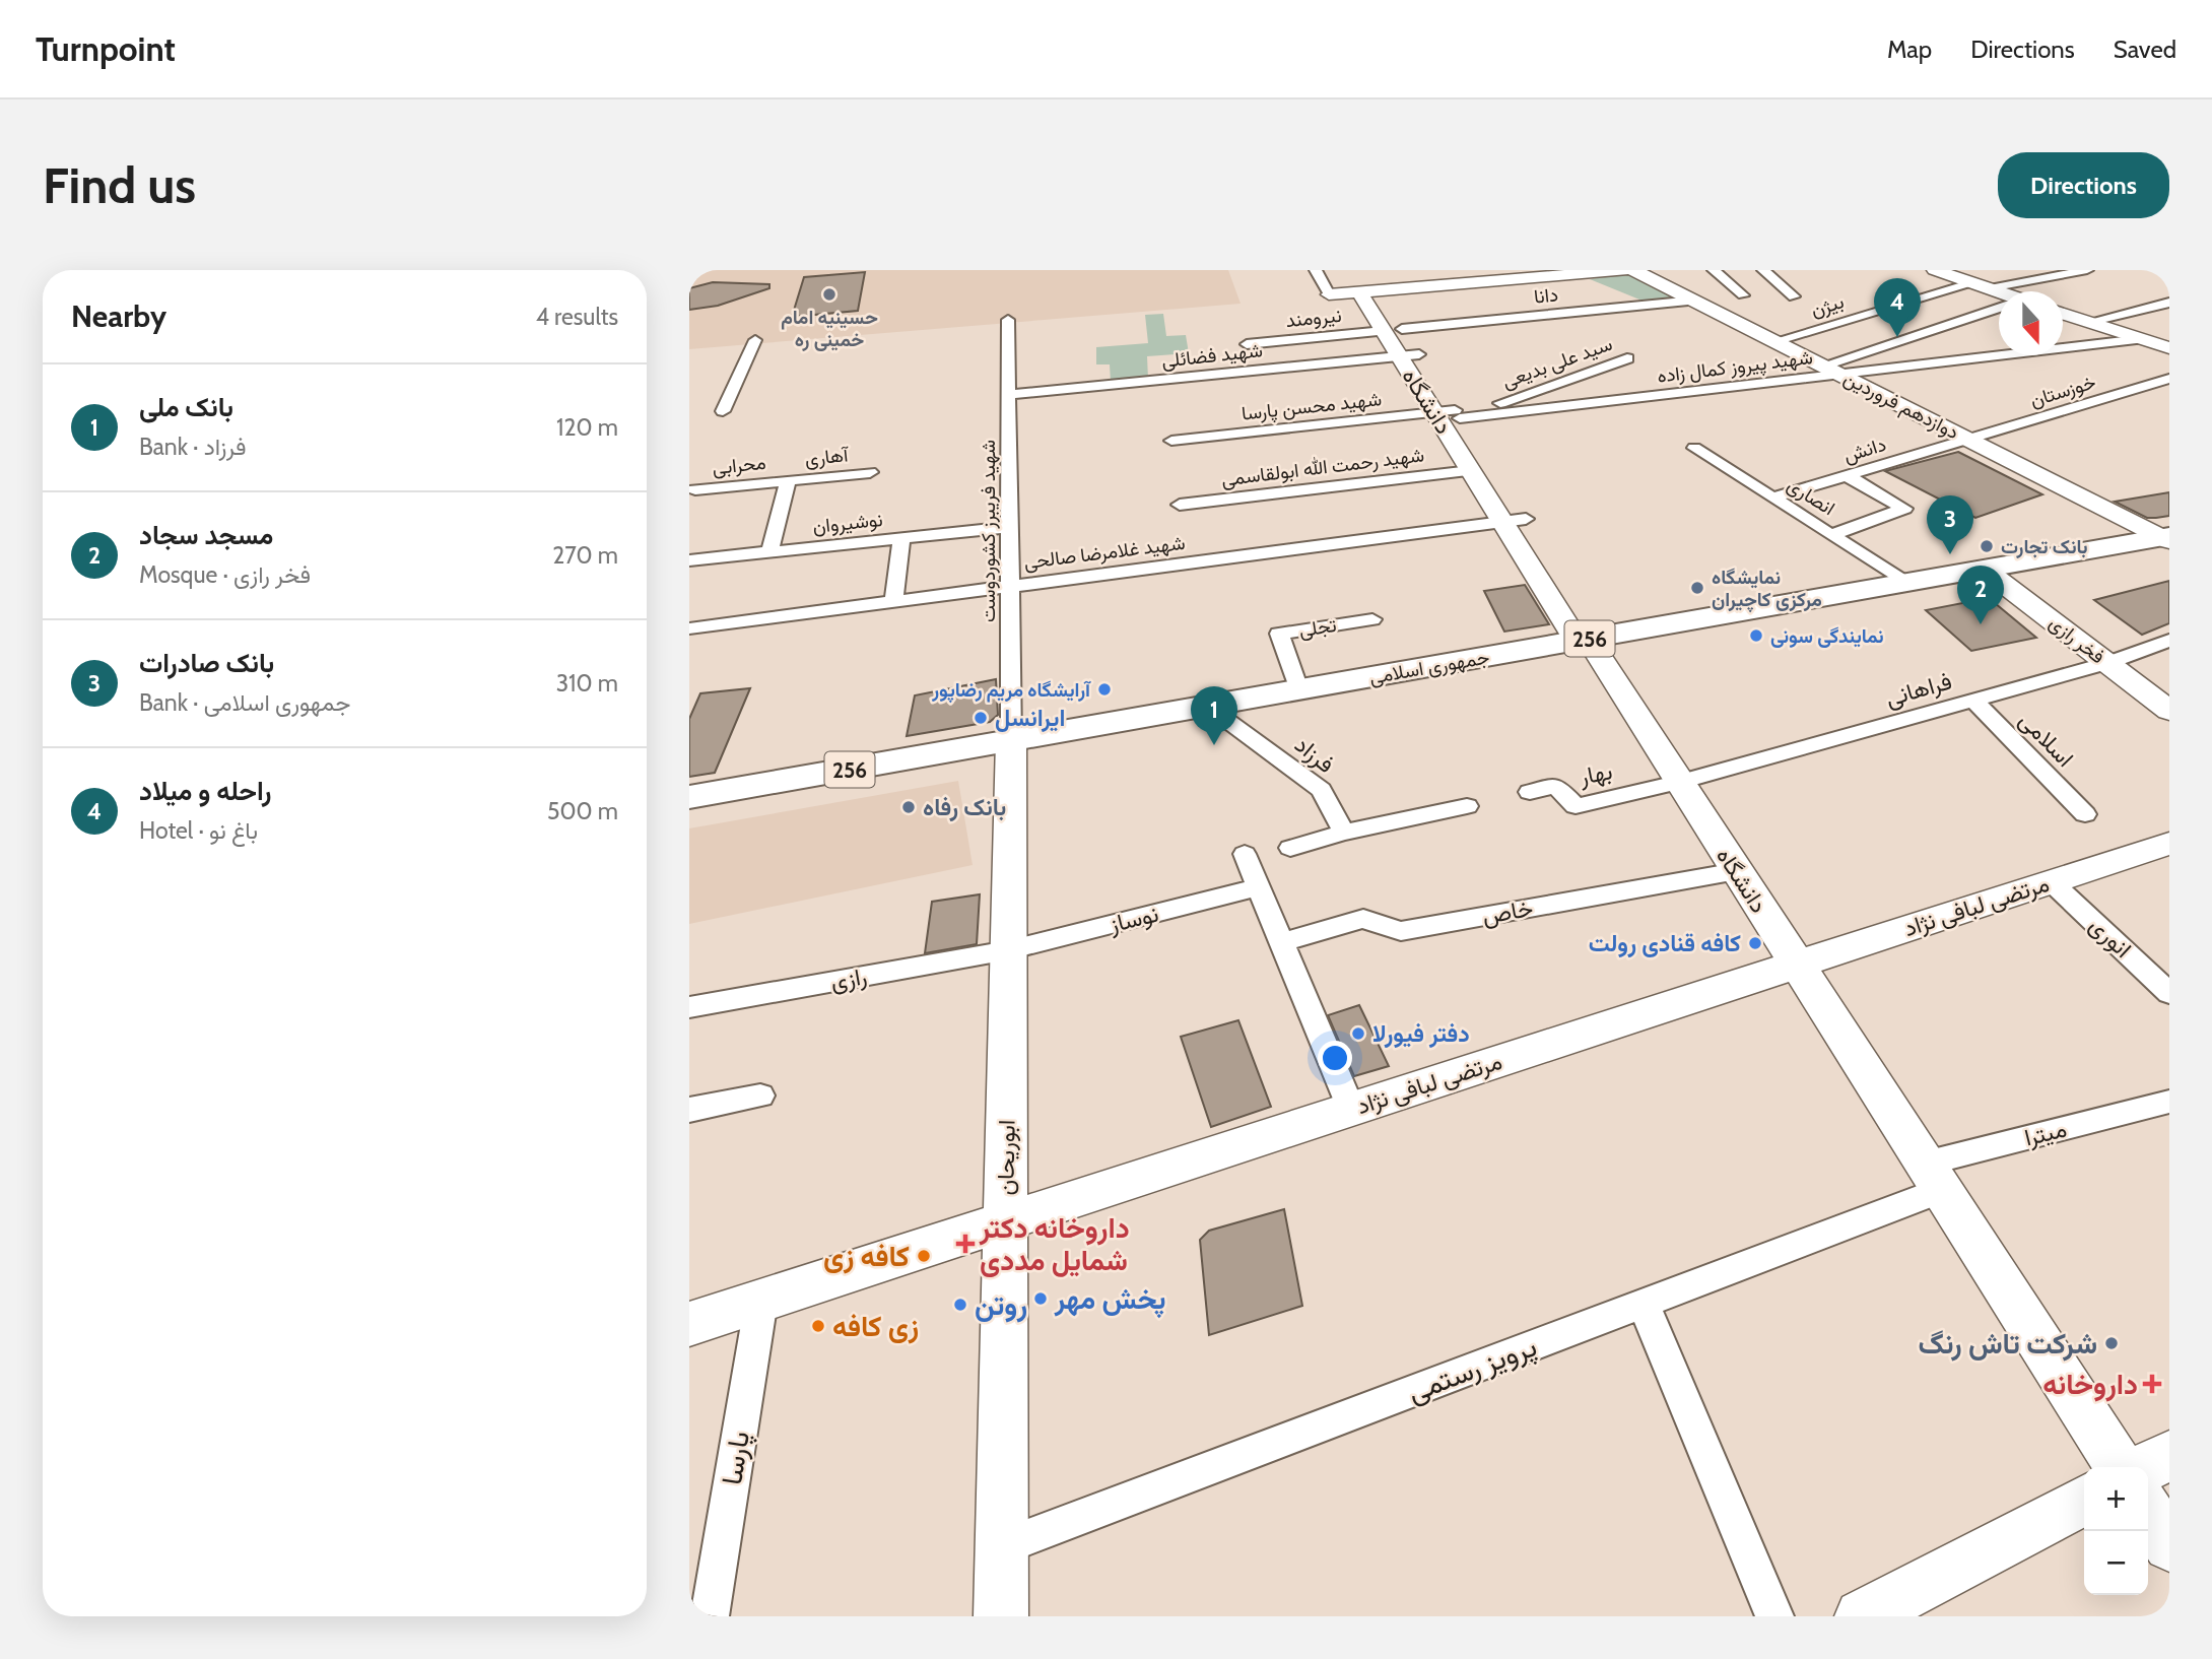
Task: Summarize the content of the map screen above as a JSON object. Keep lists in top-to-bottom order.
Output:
{
  "streets": {
    "main road": [
      "دانشگاه",
      "دوازدهم فروردین",
      "256",
      "فخر رازی",
      "جمهوری اسلامی",
      "مرتضی لبافی نژاد",
      "ابوریحان"
    ],
    "street": [
      "دانا",
      "بیژن",
      "نیرومند",
      "شهید فضائلی",
      "سید علی بدیعی",
      "شهید پیروز کمال زاده",
      "خوزستان",
      "شهید محسن پارسا",
      "دانش",
      "آهاری",
      "محرابی",
      "شهید رحمت الله ابولقاسمی",
      "انصاری",
      "نوشیروان",
      "شهید فریبرز کشوردوست",
      "شهید غلامرضا صالحی",
      "تجلی",
      "فراهانی",
      "اسلامی",
      "فرزاد",
      "بهار",
      "خاص",
      "نوساز",
      "انوری",
      "رازی",
      "میترا",
      "پرویز رستمی",
      "پارسا"
    ]
  },
  "crossings": [
    ["دانا", "نیرومند"],
    ["دانا", "دانشگاه"],
    ["دانا", "دوازدهم فروردین"],
    ["بیژن", "دوازدهم فروردین"],
    ["نیرومند", "دانشگاه"],
    ["شهید فضائلی", "دانشگاه"],
    ["شهید فضائلی", "شهید فریبرز کشوردوست"],
    ["سید علی بدیعی", "شهید پیروز کمال زاده"],
    ["سید علی بدیعی", "دانشگاه"],
    ["سید علی بدیعی", "شهید محسن پارسا"],
    ["شهید پیروز کمال زاده", "دانشگاه"],
    ["شهید پیروز کمال زاده", "دوازدهم فروردین"],
    ["شهید پیروز کمال زاده", "شهید محسن پارسا"],
    ["خوزستان", "دوازدهم فروردین"],
    ["خوزستان", "دانش"],
    ["دانشگاه", "شهید محسن پارسا"],
    ["دانشگاه", "شهید رحمت الله ابولقاسمی"],
    ["دانشگاه", "شهید غلامرضا صالحی"],
    ["دانشگاه", "جمهوری اسلامی"],
    ["دانشگاه", "فراهانی"],
    ["دانشگاه", "بهار"],
    ["دانشگاه", "مرتضی لبافی نژاد"],
    ["دانشگاه", "خاص"],
    ["دانشگاه", "میترا"],
    ["دانشگاه", "پرویز رستمی"],
    ["دوازدهم فروردین", "دانش"],
    ["دوازدهم فروردین", "جمهوری اسلامی"],
    ["دانش", "انصاری"],
    ["آهاری", "محرابی"],
    ["انصاری", "جمهوری اسلامی"],
    ["نوشیروان", "شهید فریبرز کشوردوست"],
    ["شهید فریبرز کشوردوست", "شهید غلامرضا صالحی"],
    ["شهید فریبرز کشوردوست", "جمهوری اسلامی"],
    ["شهید فریبرز کشوردوست", "ابوریحان"],
    ["تجلی", "جمهوری اسلامی"],
    ["فخر رازی", "جمهوری اسلامی"],
    ["فخر رازی", "فراهانی"],
    ["جمهوری اسلامی", "فرزاد"],
    ["جمهوری اسلامی", "ابوریحان"],
    ["فراهانی", "اسلامی"],
    ["فراهانی", "بهار"],
    ["مرتضی لبافی نژاد", "انوری"],
    ["مرتضی لبافی نژاد", "ابوریحان"],
    ["مرتضی لبافی نژاد", "پارسا"],
    ["نوساز", "رازی"],
    ["نوساز", "ابوریحان"],
    ["رازی", "ابوریحان"],
    ["میترا", "پرویز رستمی"],
    ["ابوریحان", "پرویز رستمی"]
  ],
  "places": {
    "other": [
      "حسینیه امام خمینی ره",
      "بانک تجارت",
      "نمایشگاه مرکزی کاچیران",
      "نمایندگی سونی",
      "آرایشگاه مریم رضاپور",
      "ایرانسل",
      "بانک رفاه",
      "کافه قنادی رولت",
      "دفتر فیورلا",
      "کافه زی",
      "پخش مهر",
      "روتن",
      "زی کافه",
      "شرکت تاش رنگ"
    ],
    "health": ["داروخانه دکتر شمایل مددی", "داروخانه"]
  },
  "north": "bottom",
  "page": {
    "header": "Turnpoint",
    "nav": ["Map", "Directions", "Saved"],
    "buttons": "Directions",
    "title": "Find us",
    "heading": ["Nearby", "4 results"],
    "pins": [
      "4",
      "3",
      "2",
      "1"
    ],
    "list": [
      {
        "mark": "1",
        "name": "بانک ملی",
        "note": "Bank · فرزاد",
        "value": "120 m"
      },
      {
        "mark": "2",
        "name": "مسجد سجاد",
        "note": "Mosque · فخر رازی",
        "value": "270 m"
      },
      {
        "mark": "3",
        "name": "بانک صادرات",
        "note": "Bank · جمهوری اسلامی",
        "value": "310 m"
      },
      {
        "mark": "4",
        "name": "راحله و میلاد",
        "note": "Hotel · باغ نو",
        "value": "500 m"
      }
    ],
    "map_buttons": ["+", "−"]
  }
}
